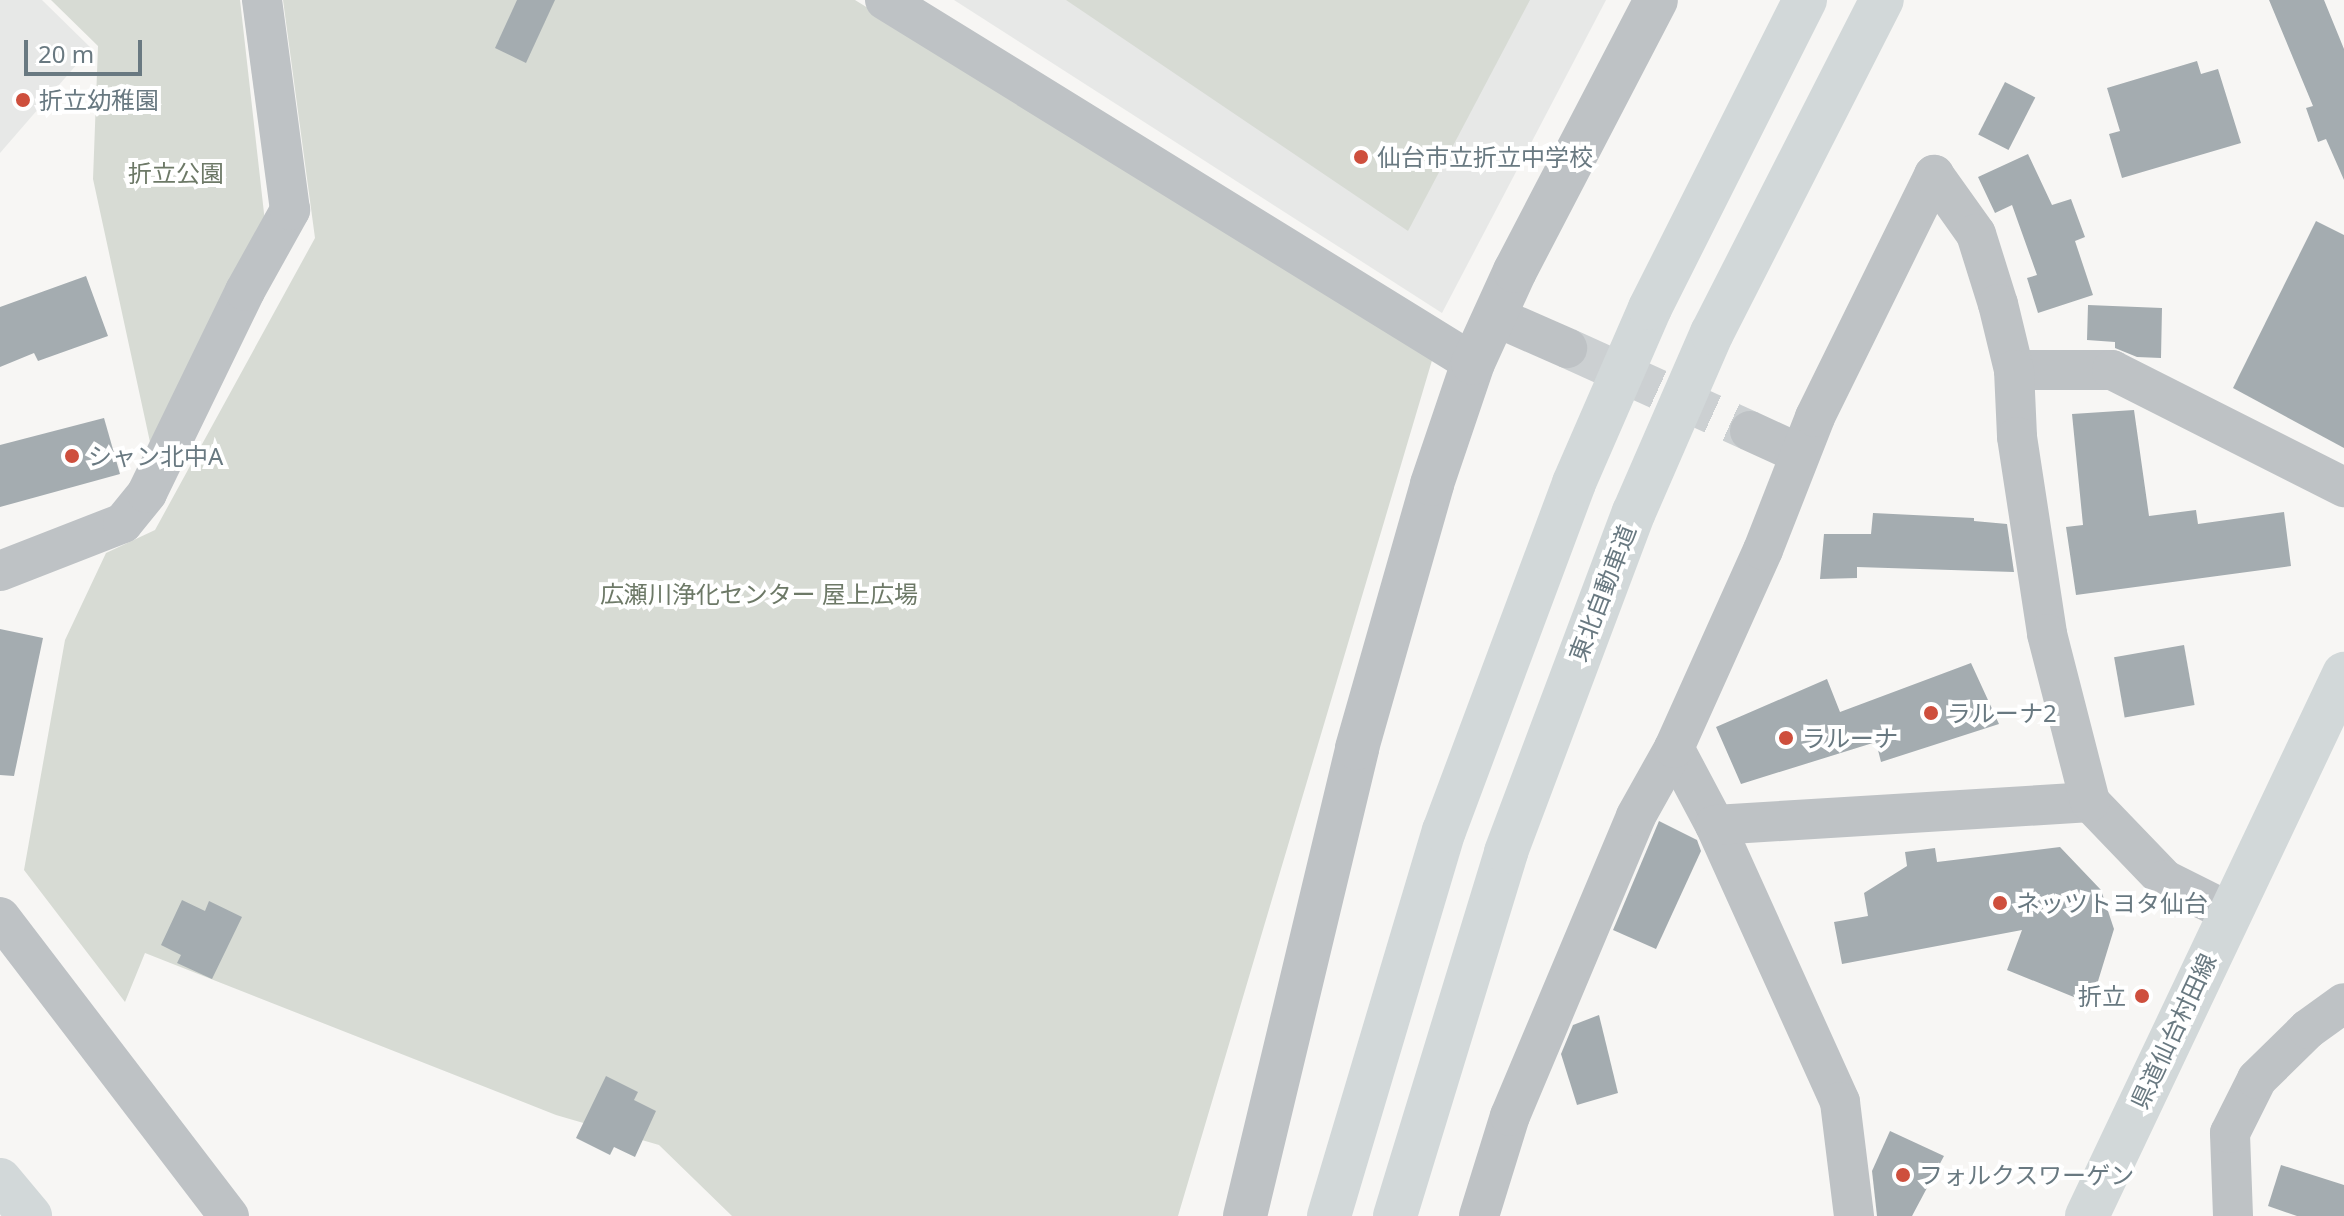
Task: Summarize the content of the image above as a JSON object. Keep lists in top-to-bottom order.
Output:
{
  "streets": {
    "main road": ["東北自動車道", "県道仙台村田線"]
  },
  "parks": ["折立公園", "広瀬川浄化センター 屋上広場"],
  "places": [
    "折立幼稚園",
    "仙台市立折立中学校",
    "シャン北中A",
    "ラルーナ2",
    "ラルーナ",
    "ネッツトヨタ仙台",
    "折立",
    "フォルクスワーゲン"
  ],
  "scale_bar": "20 m"
}
